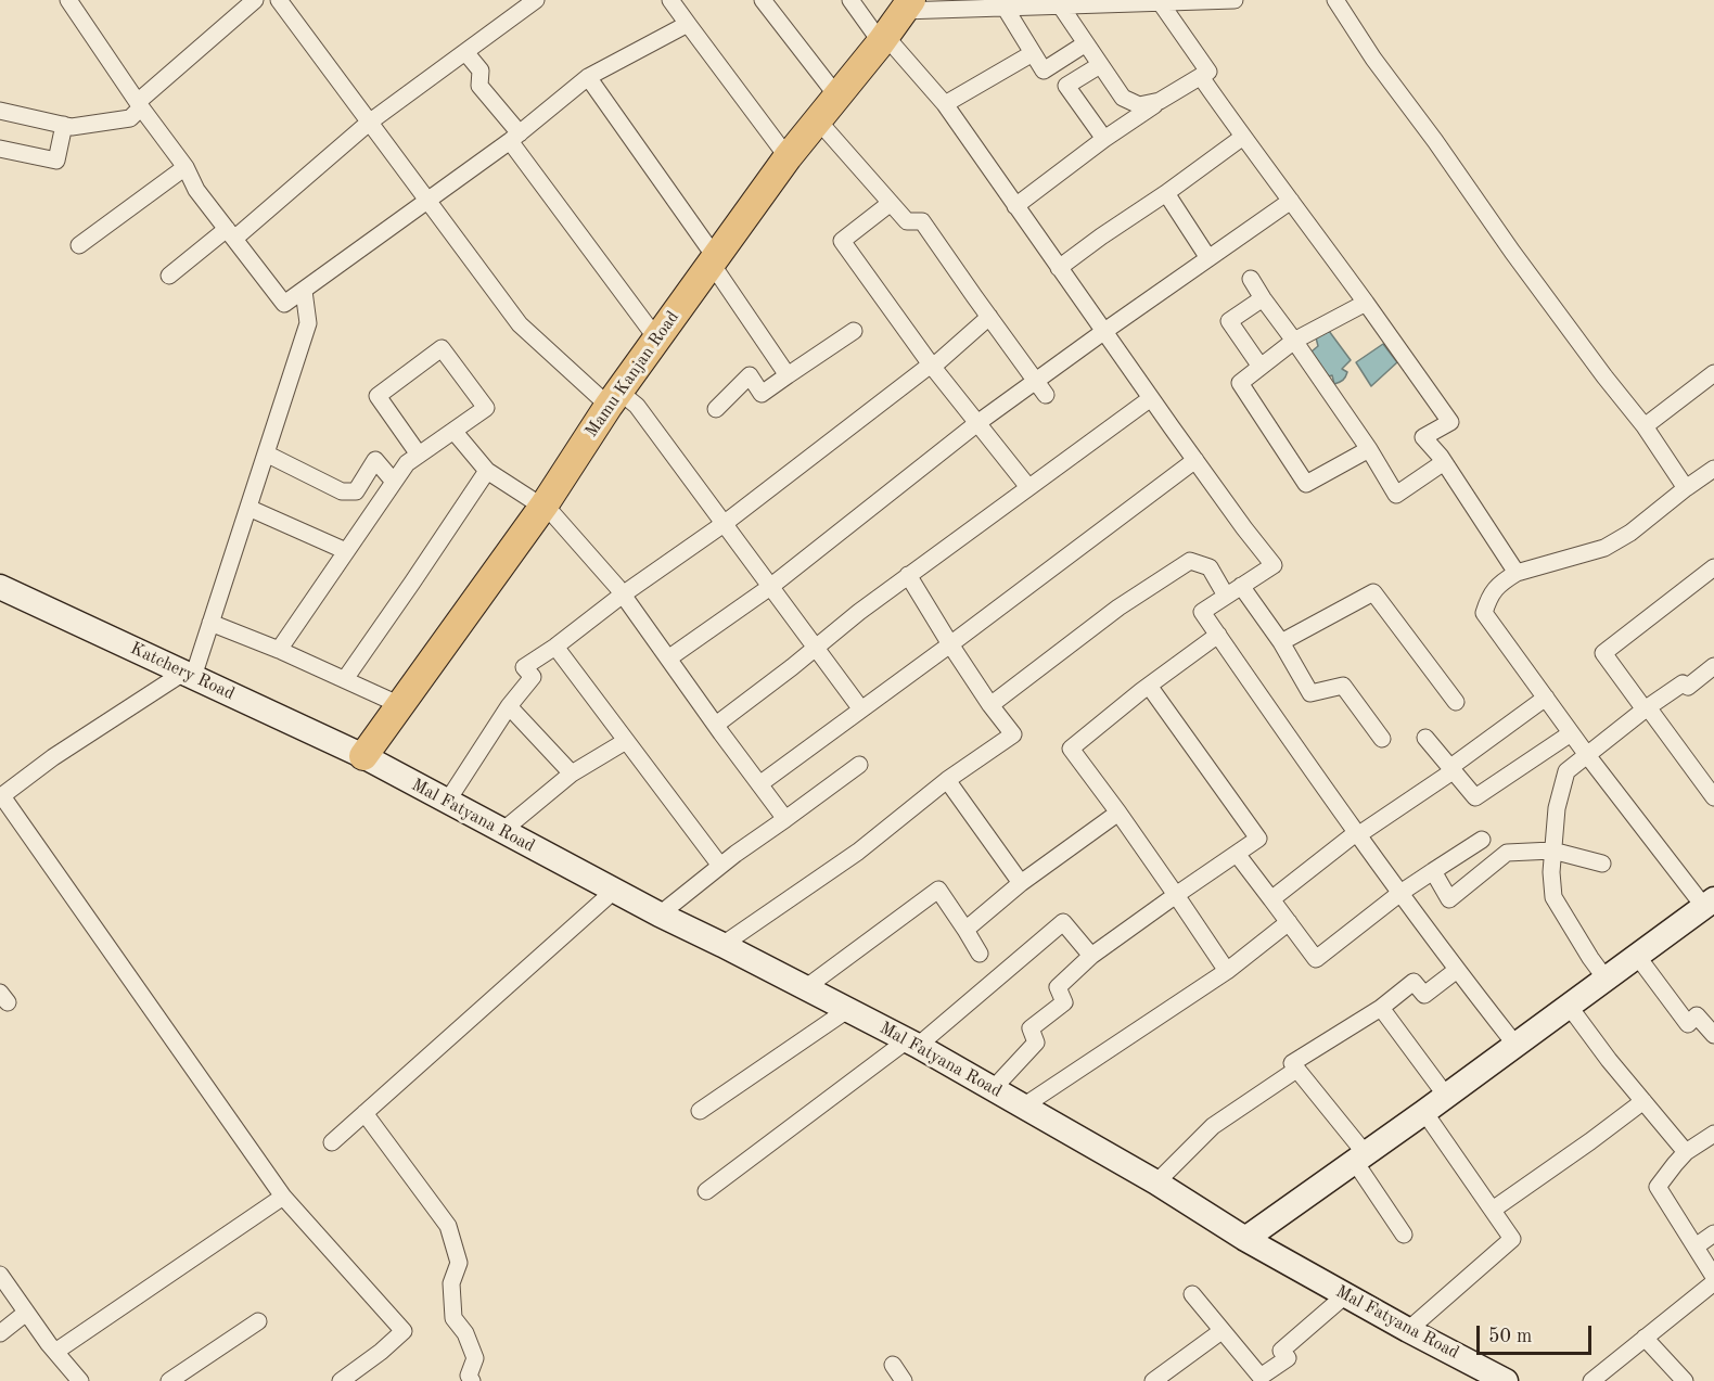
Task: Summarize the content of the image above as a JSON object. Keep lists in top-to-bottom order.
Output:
{
  "streets": {
    "main road": ["Mamu Kanjan Road", "Katchery Road", "Mal Fatyana Road"]
  },
  "crossings": [
    ["Mamu Kanjan Road", "Katchery Road"],
    ["Mamu Kanjan Road", "Mal Fatyana Road"],
    ["Katchery Road", "Mal Fatyana Road"]
  ],
  "scale_bar": "50 m"
}
